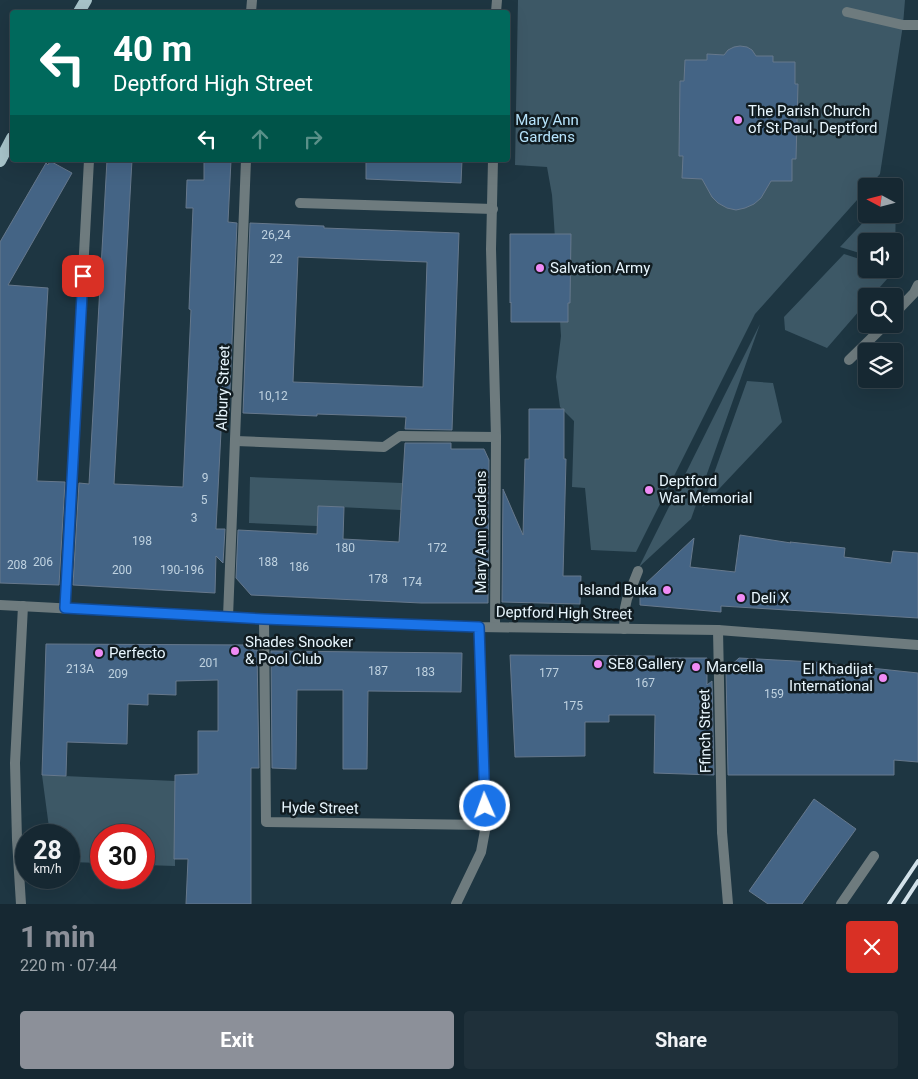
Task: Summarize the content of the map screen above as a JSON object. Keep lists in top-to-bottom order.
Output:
{
  "streets": {
    "street": [
      "Albury Street",
      "Mary Ann Gardens",
      "Deptford High Street",
      "Ffinch Street",
      "Hyde Street"
    ]
  },
  "crossings": [
    ["Albury Street", "Deptford High Street"],
    ["Mary Ann Gardens", "Deptford High Street"],
    ["Deptford High Street", "Ffinch Street"],
    ["Deptford High Street", "Hyde Street"]
  ],
  "parks": ["Mary Ann Gardens"],
  "places": [
    "The Parish Church of St Paul, Deptford",
    "Salvation Army",
    "Deptford War Memorial",
    "Island Buka",
    "Deli X",
    "Shades Snooker & Pool Club",
    "Perfecto",
    "SE8 Gallery",
    "Marcella",
    "El Khadijat International"
  ],
  "house_numbers": [
    "26,24",
    "22",
    "10,12",
    "9",
    "5",
    "3",
    "198",
    "180",
    "172",
    "206",
    "188",
    "208",
    "186",
    "200",
    "190-196",
    "178",
    "174",
    "201",
    "213A",
    "187",
    "183",
    "177",
    "209",
    "167",
    "159",
    "175"
  ],
  "north": "left",
  "page": {
    "turn": ["40 m", "Deptford High Street"],
    "speed": "28 km/h",
    "limit": "30",
    "heading": ["1 min", "220 m · 07:44"],
    "buttons": ["Exit", "Share"]
  }
}
